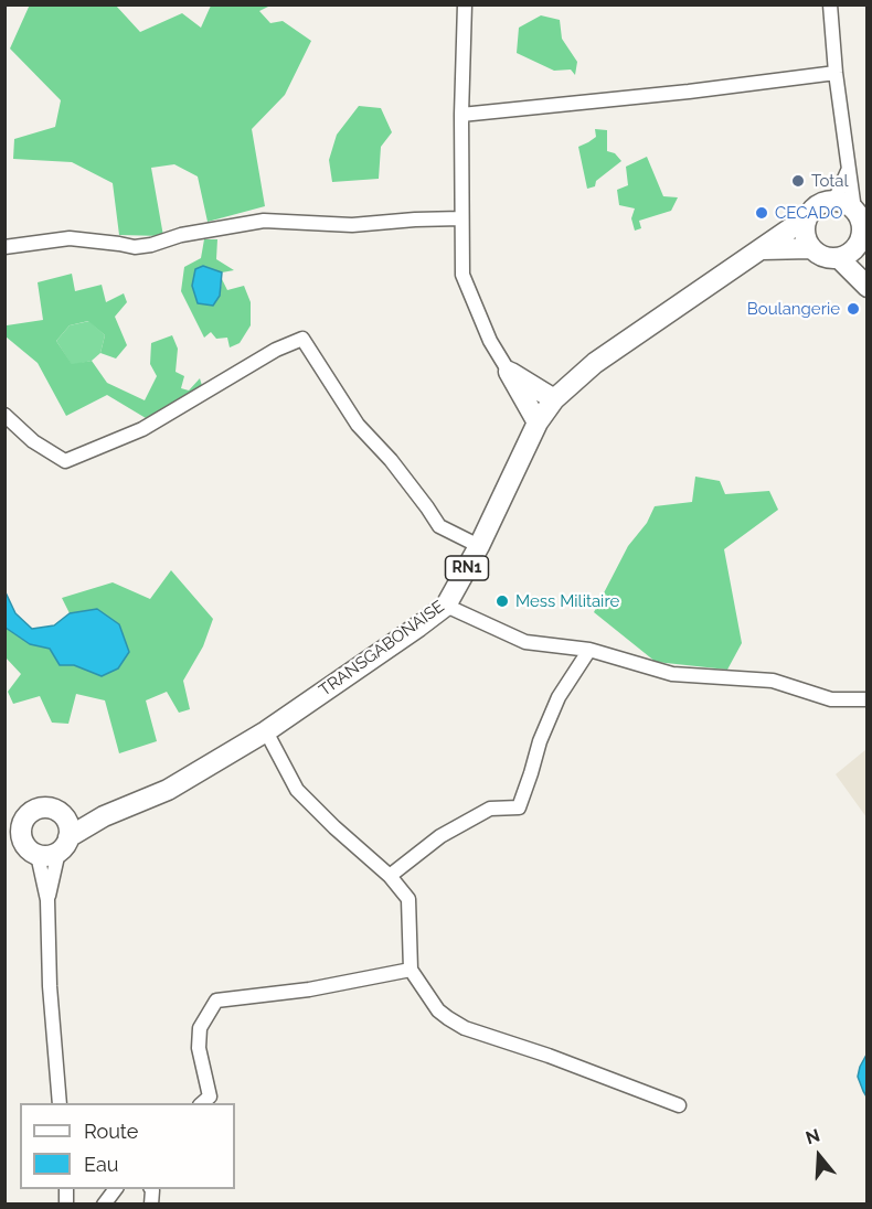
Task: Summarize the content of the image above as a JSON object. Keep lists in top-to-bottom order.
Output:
{
  "streets": {
    "highway": ["RN1", "TRANSGABONAISE"]
  },
  "places": [
    "Total",
    "CECADO",
    "Boulangerie",
    "Mess Militaire"
  ],
  "legend": ["Route", "Eau"],
  "north": "top"
}
